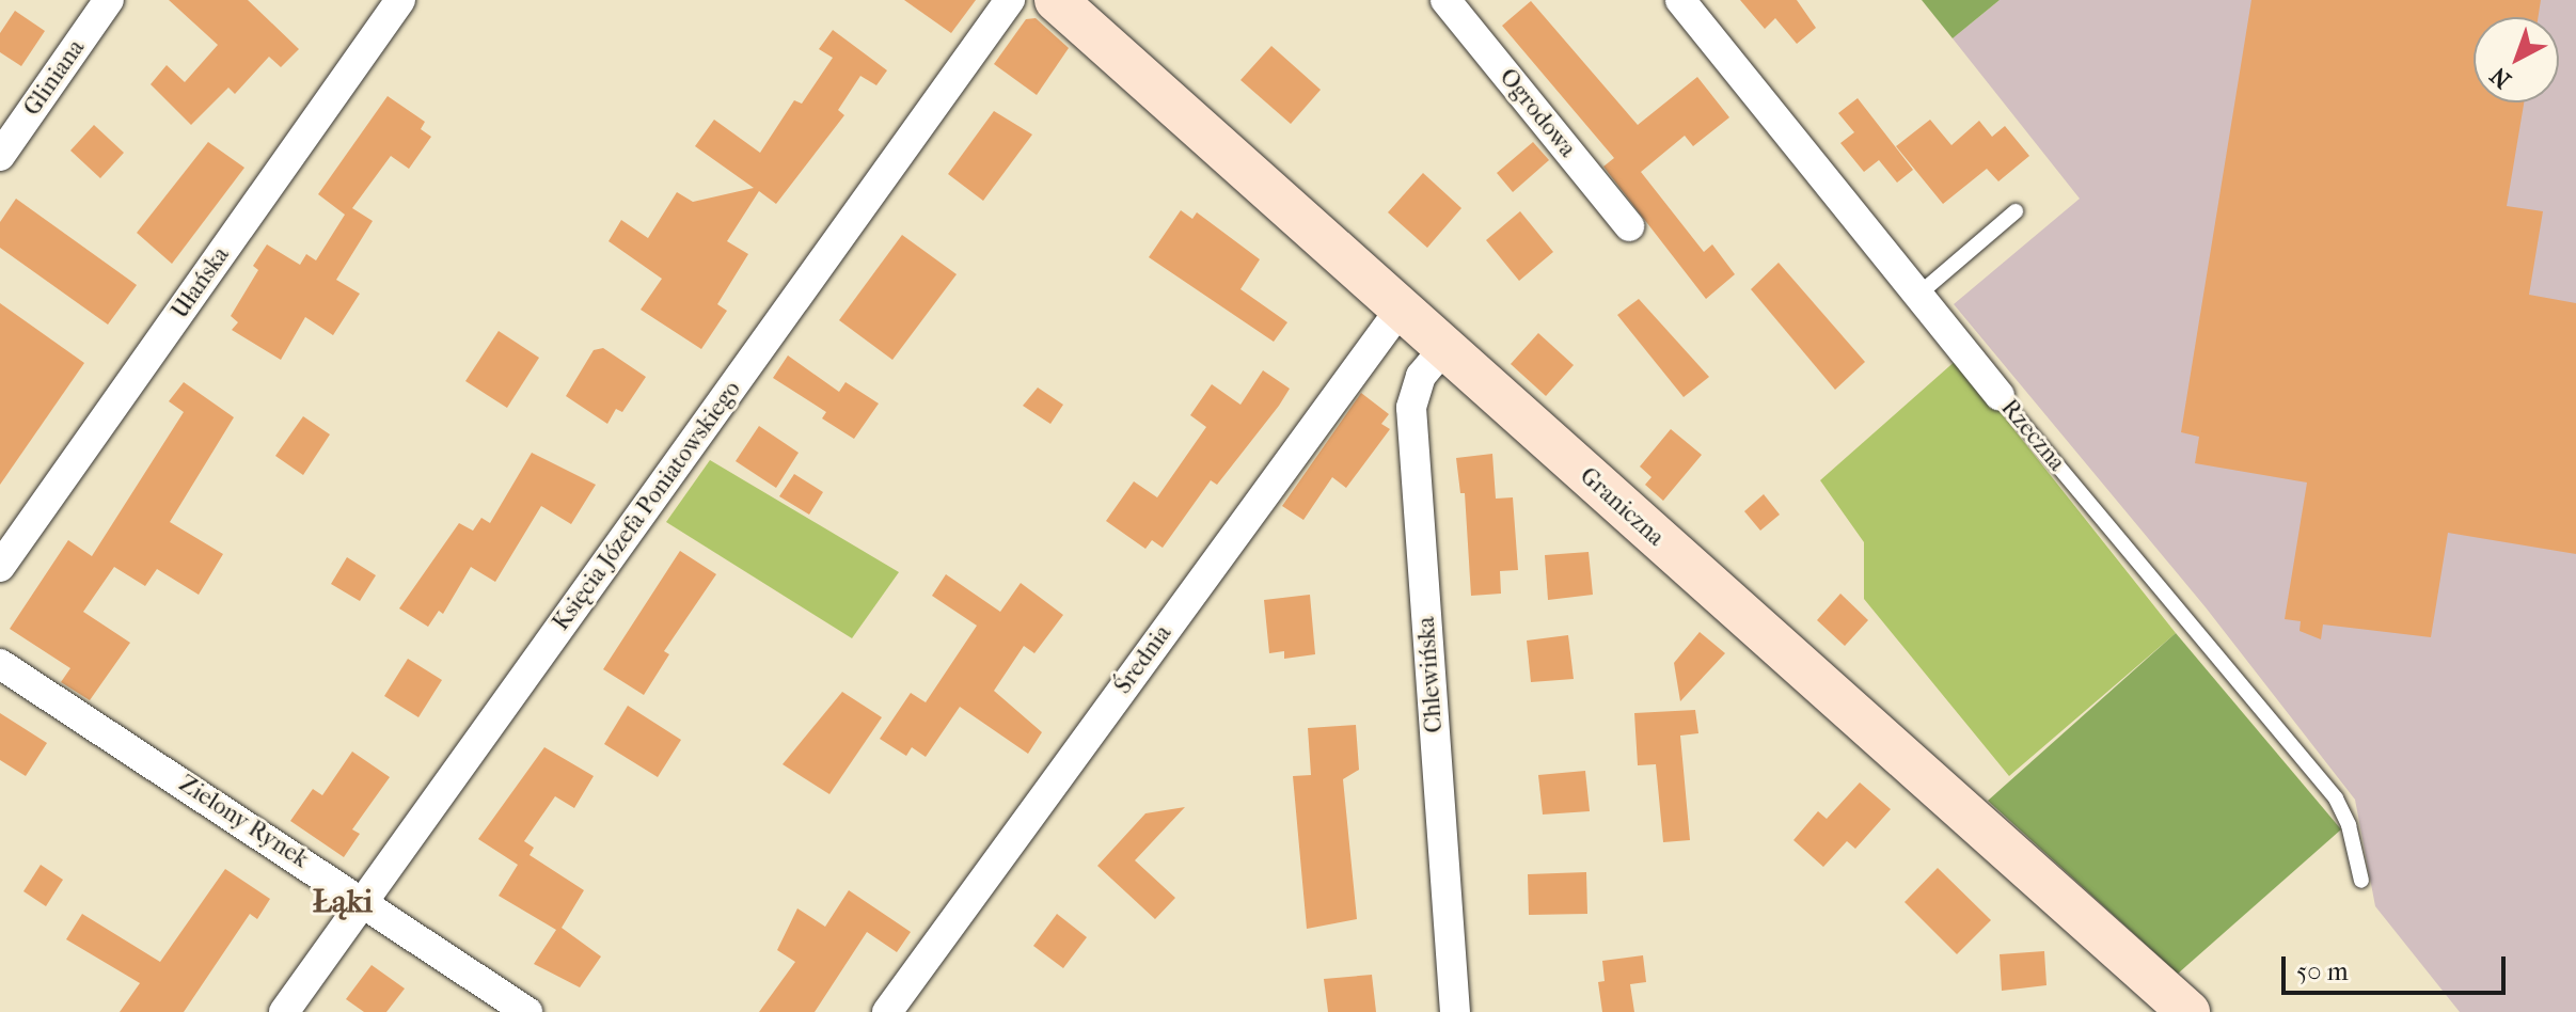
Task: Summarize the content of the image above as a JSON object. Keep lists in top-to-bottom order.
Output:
{
  "streets": {
    "street": [
      "Gliniana",
      "Ogrodowa",
      "Ułańska",
      "Rzeczna",
      "Księcia Józefa Poniatowskiego",
      "Graniczna",
      "Średnia",
      "Chlewińska",
      "Zielony Rynek"
    ]
  },
  "crossings": [
    ["Księcia Józefa Poniatowskiego", "Zielony Rynek"],
    ["Graniczna", "Średnia"],
    ["Graniczna", "Chlewińska"]
  ],
  "districts": ["Łąki"],
  "scale_bar": "50 m",
  "north": "bottom left"
}
